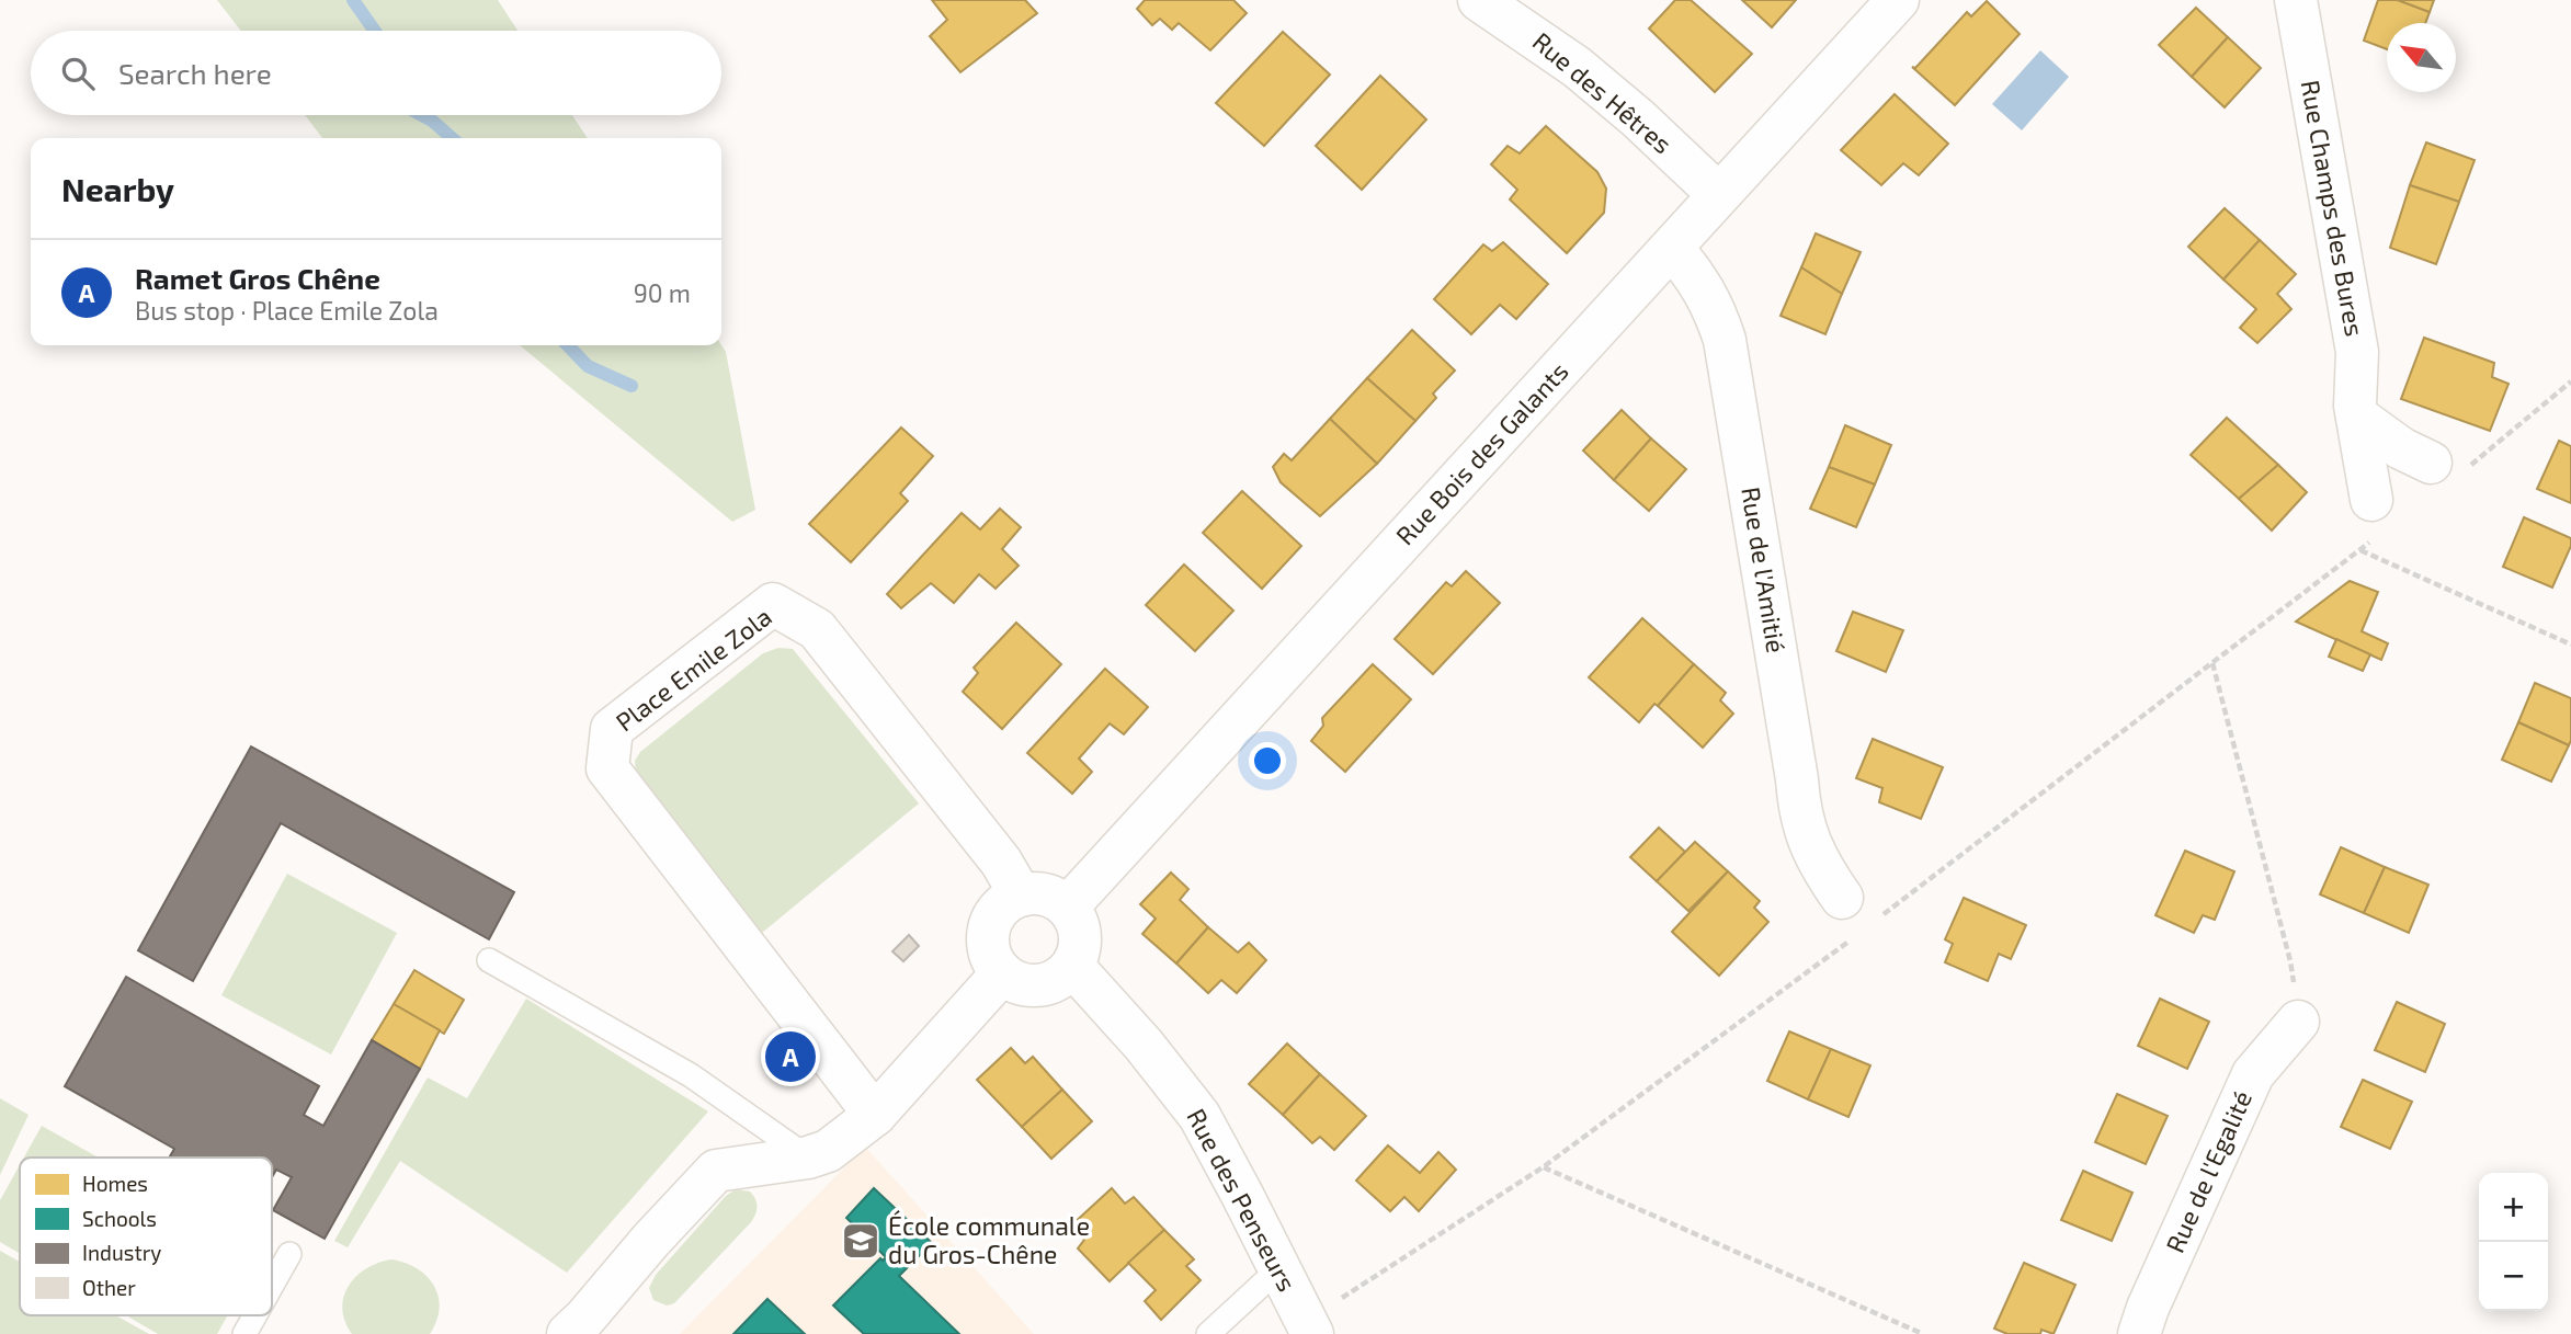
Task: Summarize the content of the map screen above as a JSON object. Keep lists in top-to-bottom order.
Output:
{
  "streets": {
    "street": [
      "Rue des Hêtres",
      "Rue Champs des Bures",
      "Rue Bois des Galants",
      "Rue de l'Amitié",
      "Place Emile Zola",
      "Rue de l'Egalité",
      "Rue des Penseurs"
    ]
  },
  "crossings": [
    ["Rue des Hêtres", "Rue Bois des Galants"],
    ["Rue Bois des Galants", "Rue de l'Amitié"],
    ["Rue Bois des Galants", "Place Emile Zola"],
    ["Rue Bois des Galants", "Rue des Penseurs"],
    ["Place Emile Zola", "Rue des Penseurs"]
  ],
  "places": {
    "school or university": ["École communale du Gros-Chêne"]
  },
  "legend": [
    "Homes",
    "Schools",
    "Industry",
    "Other"
  ],
  "north": "top left",
  "page": {
    "search": "Search here",
    "heading": "Nearby",
    "list": [
      {
        "mark": "A",
        "name": "Ramet Gros Chêne",
        "note": "Bus stop · Place Emile Zola",
        "value": "90 m"
      }
    ],
    "pins": "A",
    "map_buttons": ["+", "−"]
  }
}
